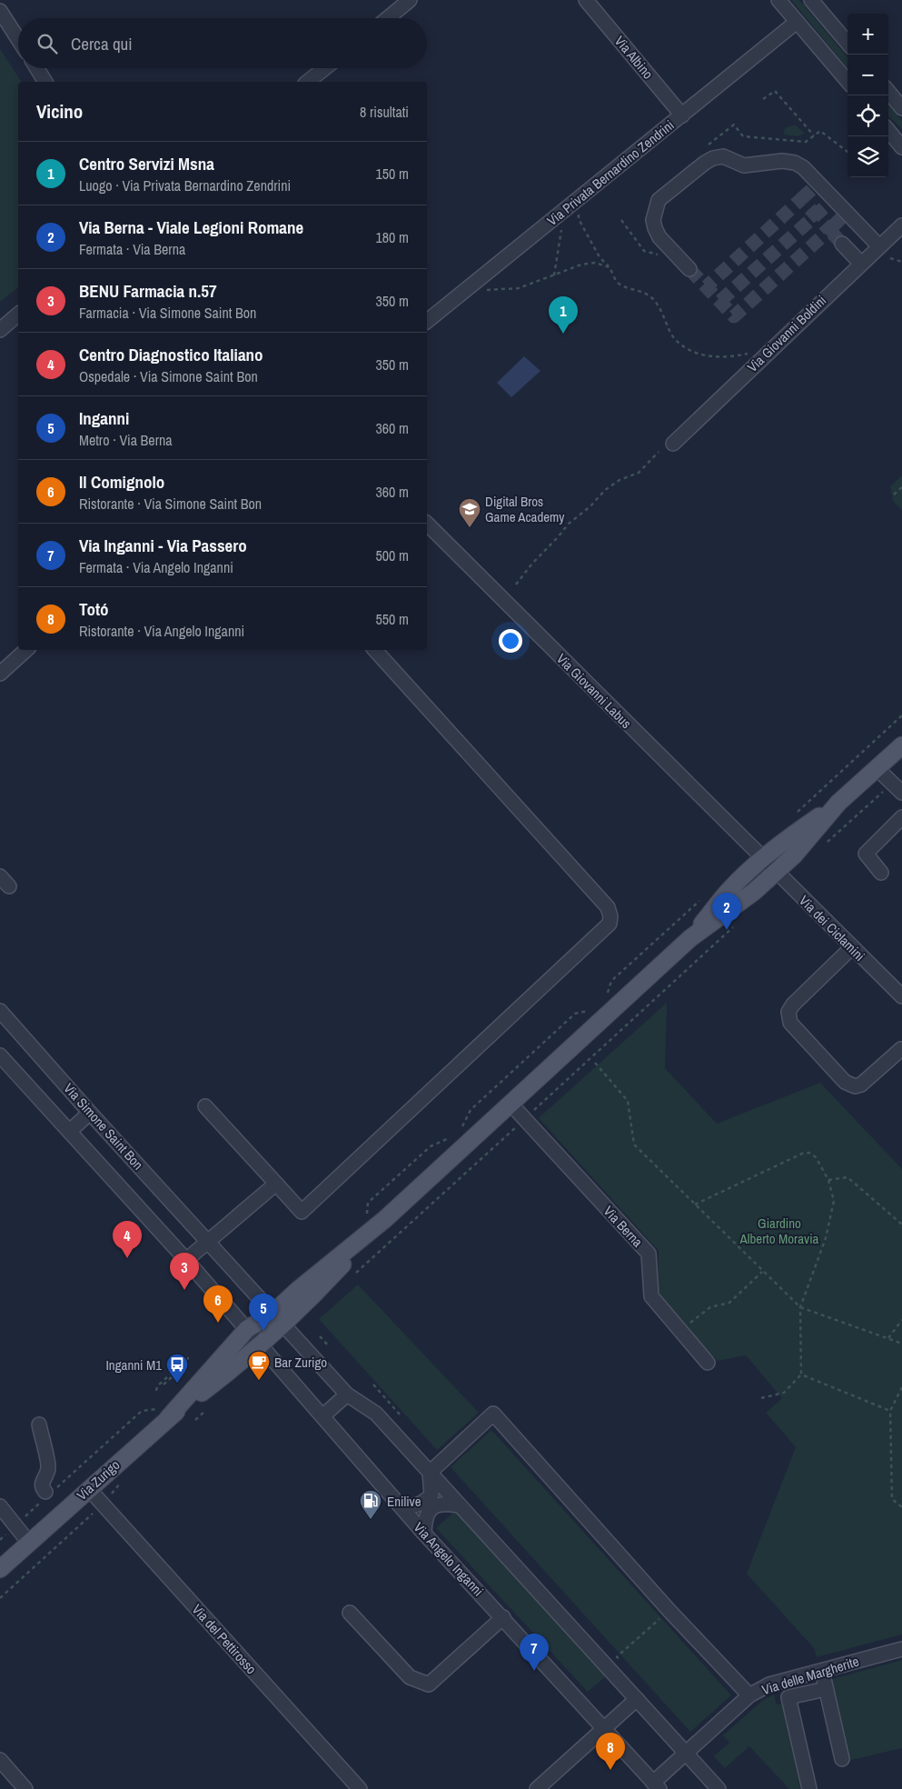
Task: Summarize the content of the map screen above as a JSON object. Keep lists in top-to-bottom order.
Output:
{
  "streets": {
    "main road": ["Via Zurigo"],
    "street": [
      "Via Albino",
      "Via Privata Bernardino Zendrini",
      "Via Giovanni Boldini",
      "Via Giovanni Labus",
      "Via dei Ciclamini",
      "Via Simone Saint Bon",
      "Via Berna",
      "Via Angelo Inganni",
      "Via del Pettirosso",
      "Via delle Margherite"
    ]
  },
  "crossings": [
    ["Via Albino", "Via Privata Bernardino Zendrini"],
    ["Via Giovanni Labus", "Via dei Ciclamini"],
    ["Via Simone Saint Bon", "Via Zurigo"],
    ["Via Simone Saint Bon", "Via Angelo Inganni"],
    ["Via Zurigo", "Via Angelo Inganni"],
    ["Via Zurigo", "Via del Pettirosso"],
    ["Via Angelo Inganni", "Via delle Margherite"]
  ],
  "parks": ["Giardino Alberto Moravia"],
  "places": {
    "school or university": ["Digital Bros Game Academy"],
    "cafe": ["Bar Zurigo"],
    "bus stop": ["Inganni M1"],
    "fuel station": ["Enilive"]
  },
  "page": {
    "map_buttons": ["+", "−"],
    "search": "Cerca qui",
    "heading": ["Vicino", "8 risultati"],
    "list": [
      {
        "mark": "1",
        "name": "Centro Servizi Msna",
        "note": "Luogo · Via Privata Bernardino Zendrini",
        "value": "150 m"
      },
      {
        "mark": "2",
        "name": "Via Berna - Viale Legioni Romane",
        "note": "Fermata · Via Berna",
        "value": "180 m"
      },
      {
        "mark": "3",
        "name": "BENU Farmacia n.57",
        "note": "Farmacia · Via Simone Saint Bon",
        "value": "350 m"
      },
      {
        "mark": "4",
        "name": "Centro Diagnostico Italiano",
        "note": "Ospedale · Via Simone Saint Bon",
        "value": "350 m"
      },
      {
        "mark": "5",
        "name": "Inganni",
        "note": "Metro · Via Berna",
        "value": "360 m"
      },
      {
        "mark": "6",
        "name": "Il Comignolo",
        "note": "Ristorante · Via Simone Saint Bon",
        "value": "360 m"
      },
      {
        "mark": "7",
        "name": "Via Inganni - Via Passero",
        "note": "Fermata · Via Angelo Inganni",
        "value": "500 m"
      },
      {
        "mark": "8",
        "name": "Totó",
        "note": "Ristorante · Via Angelo Inganni",
        "value": "550 m"
      }
    ],
    "pins": [
      "1",
      "2",
      "4",
      "3",
      "6",
      "5",
      "7",
      "8"
    ]
  }
}
